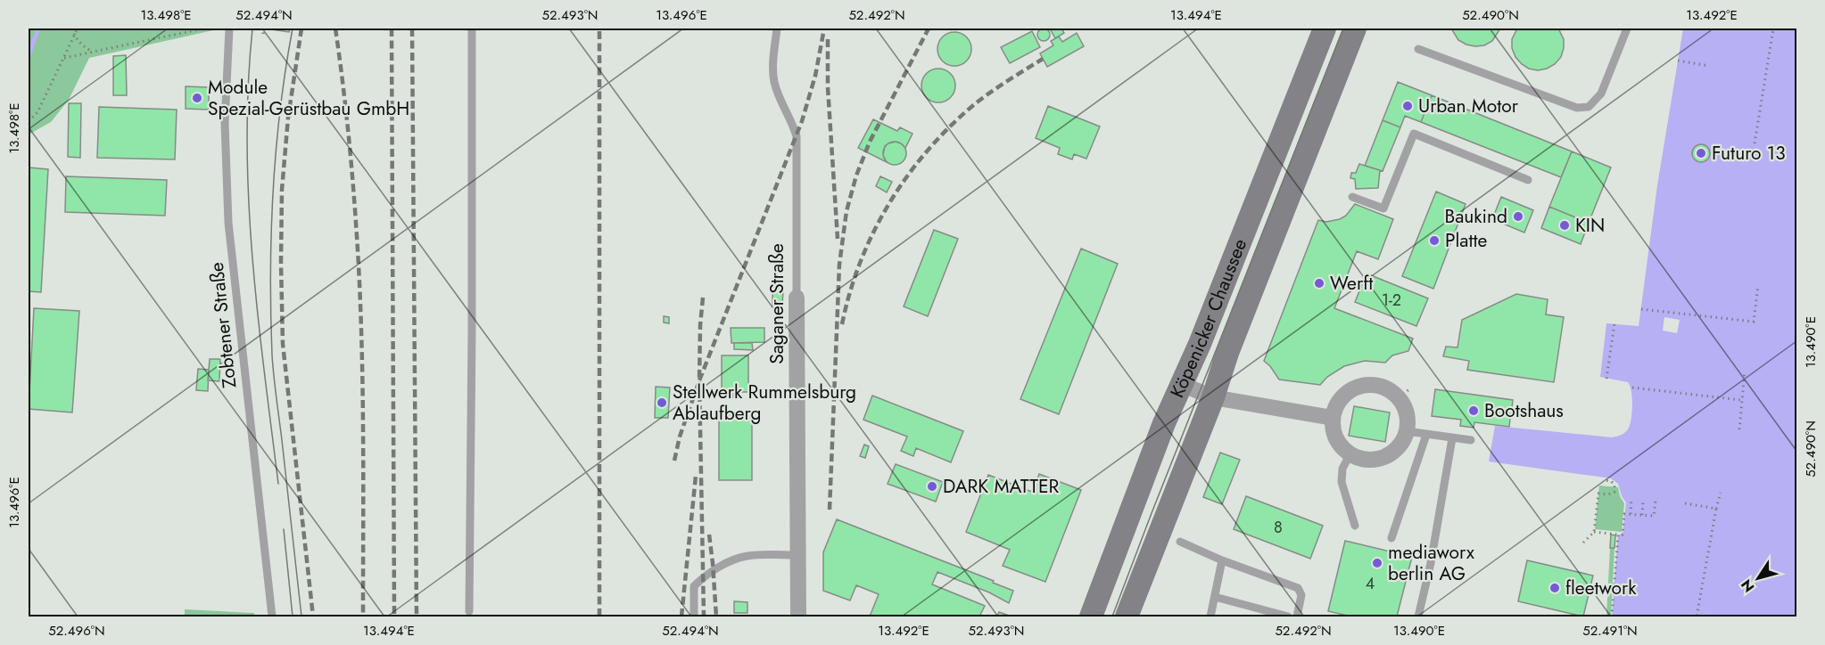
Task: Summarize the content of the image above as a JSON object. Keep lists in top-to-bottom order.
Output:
{
  "streets": {
    "main road": ["Köpenicker Chaussee"],
    "street": ["Saganer Straße"],
    "lane": ["Zobtener Straße"]
  },
  "places": [
    "Module Spezial-Gerüstbau GmbH",
    "Urban Motor",
    "Futuro 13",
    "Baukind",
    "KIN",
    "Platte",
    "Werft",
    "Stellwerk Rummelsburg Ablaufberg",
    "Bootshaus",
    "DARK MATTER",
    "mediaworx berlin AG",
    "fleetwork"
  ],
  "house_numbers": ["1-2", "8", "4"],
  "north": "bottom left",
  "coordinates": [
    "13.498°E",
    "52.494°N",
    "52.493°N",
    "13.496°E",
    "52.492°N",
    "13.494°E",
    "52.490°N",
    "13.492°E",
    "13.490°E",
    "52.496°N",
    "52.491°N"
  ]
}
